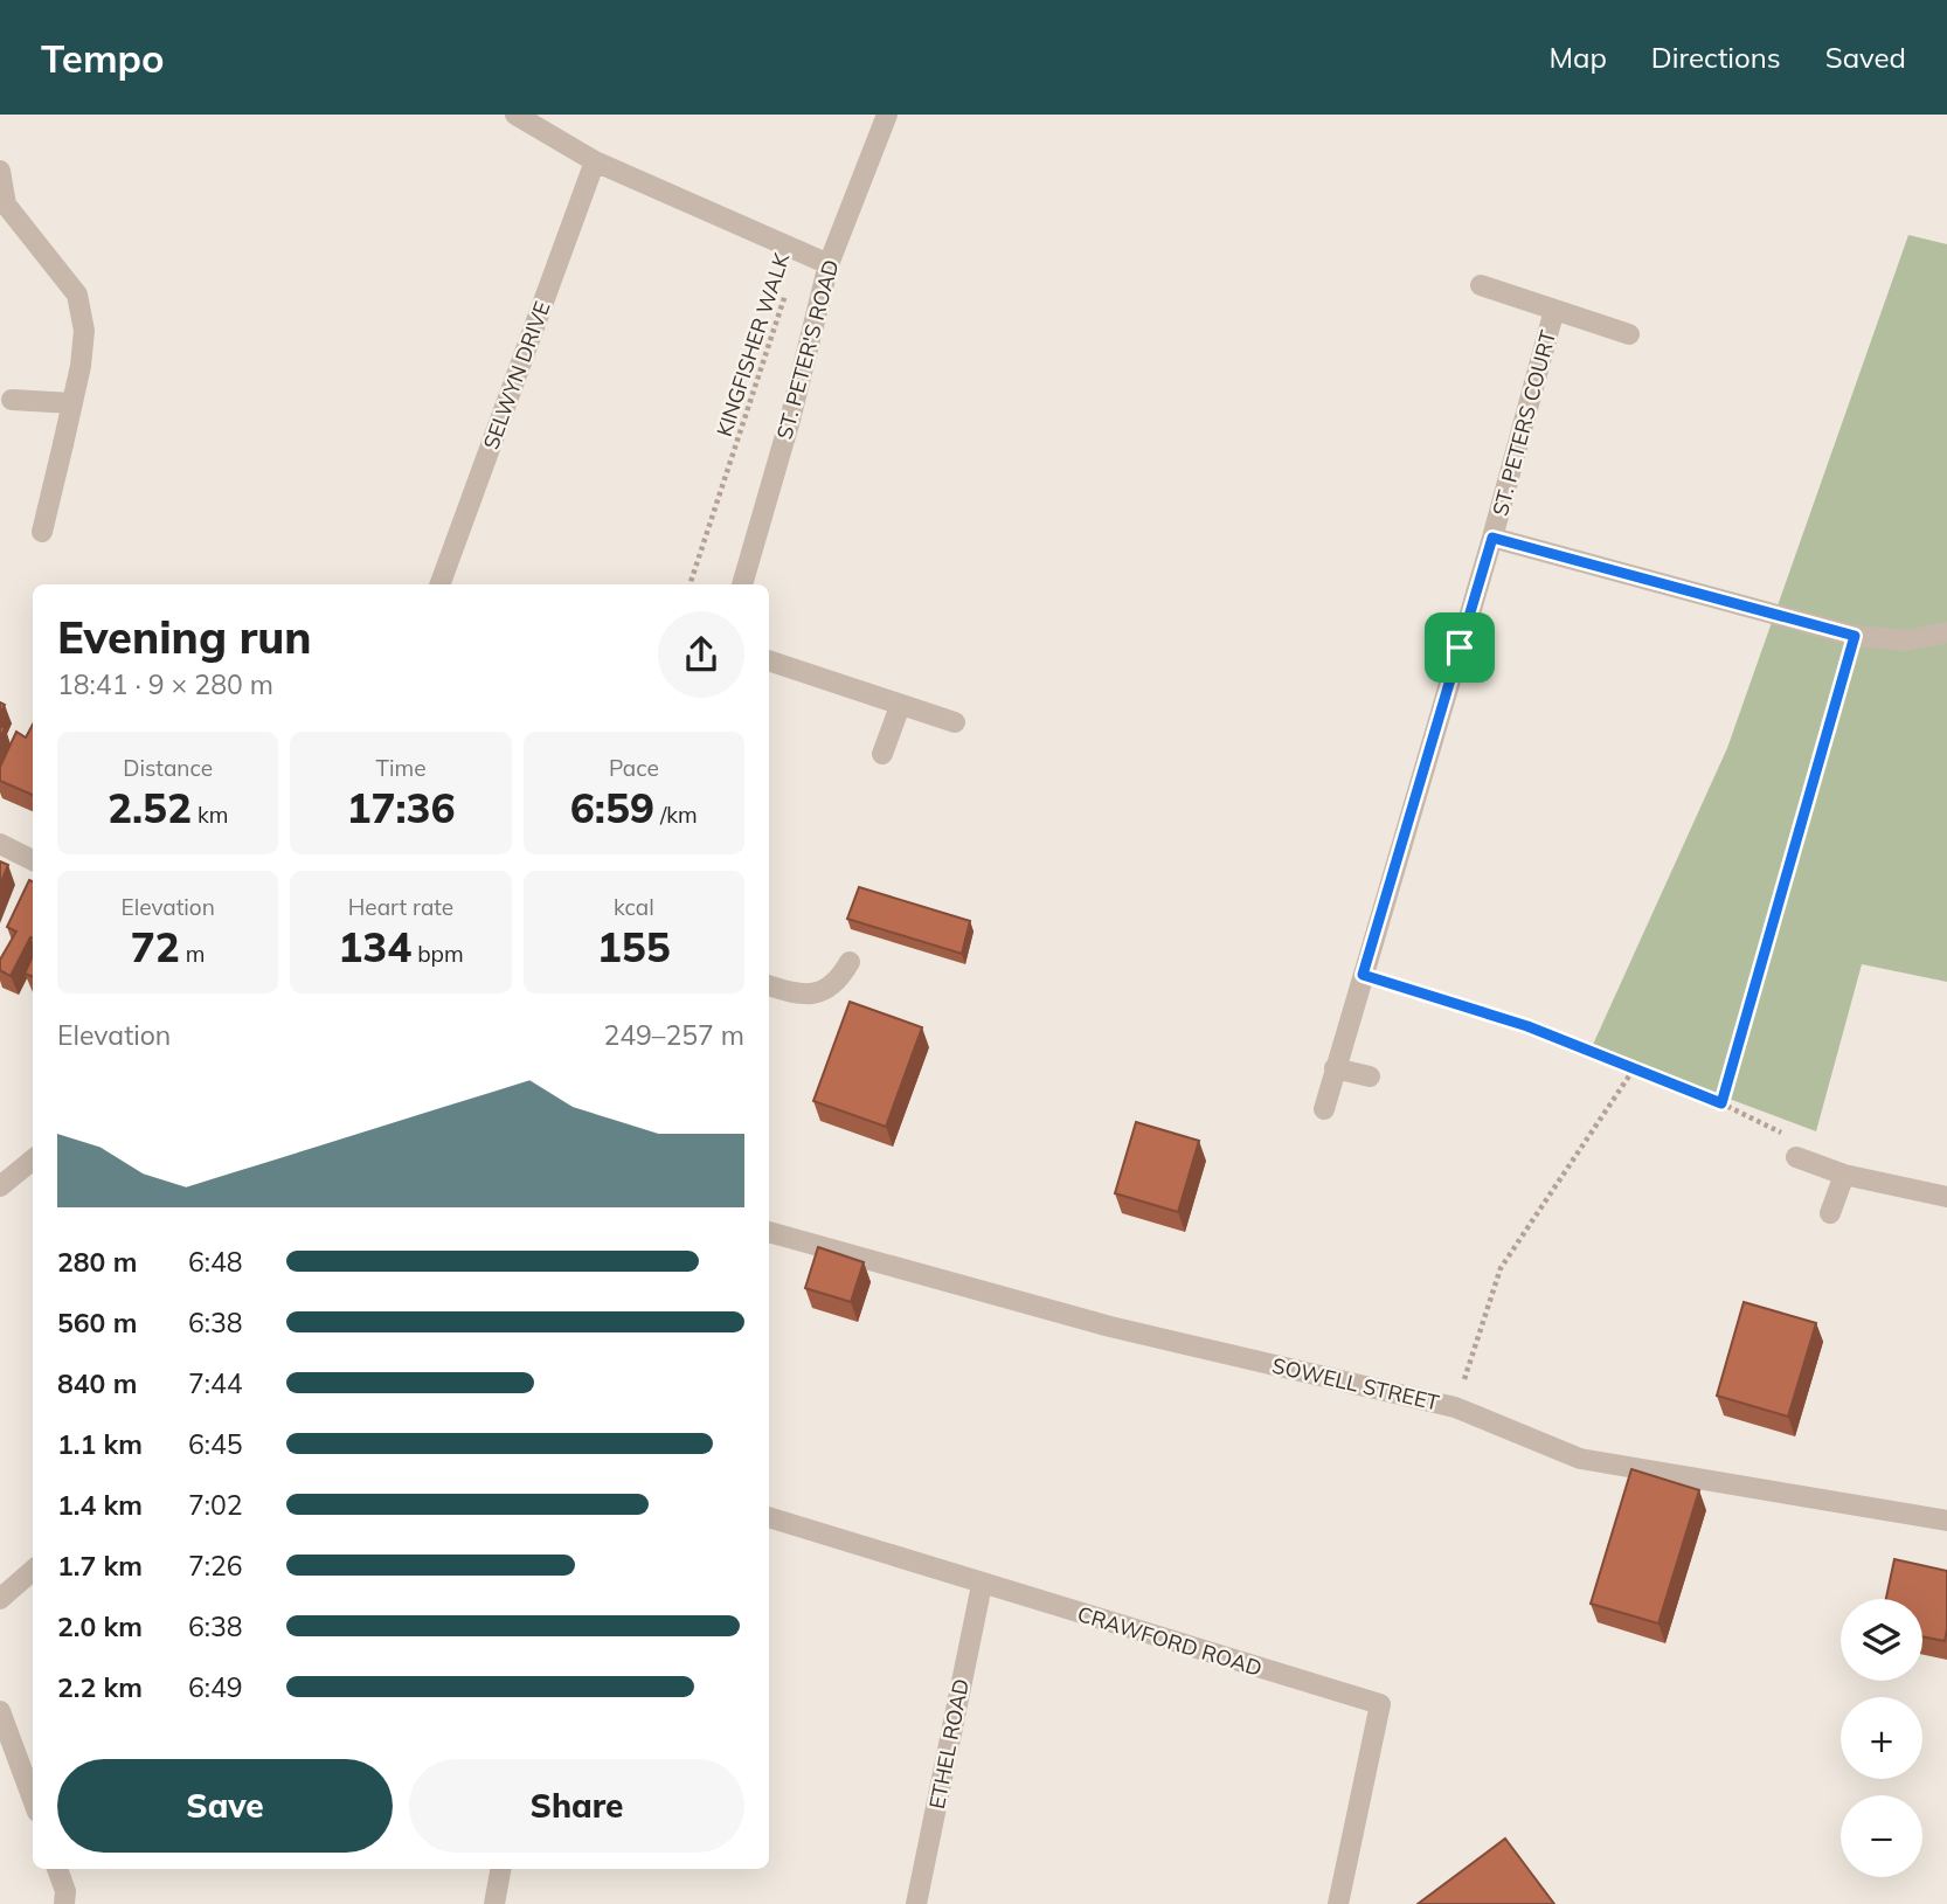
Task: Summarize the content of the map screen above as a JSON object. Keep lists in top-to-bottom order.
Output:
{
  "streets": {
    "street": [
      "ST. PETER'S ROAD",
      "SELWYN DRIVE",
      "ST. PETERS COURT",
      "SOWELL STREET",
      "CRAWFORD ROAD",
      "ETHEL ROAD"
    ],
    "path": ["KINGFISHER WALK"]
  },
  "crossings": [
    ["CRAWFORD ROAD", "ETHEL ROAD"]
  ],
  "page": {
    "header": "Tempo",
    "nav": ["Map", "Directions", "Saved"],
    "heading": ["Evening run", "18:41 · 9 × 280 m"],
    "stats": [
      ["Distance", "2.52 km"],
      ["Time", "17:36"],
      ["Pace", "6:59 /km"],
      ["Elevation", "72 m"],
      ["Heart rate", "134 bpm"],
      ["kcal", "155"]
    ],
    "chart": ["Elevation", "249–257 m"],
    "list": [
      {
        "name": "280 m",
        "note": "6:48"
      },
      {
        "name": "560 m",
        "note": "6:38"
      },
      {
        "name": "840 m",
        "note": "7:44"
      },
      {
        "name": "1.1 km",
        "note": "6:45"
      },
      {
        "name": "1.4 km",
        "note": "7:02"
      },
      {
        "name": "1.7 km",
        "note": "7:26"
      },
      {
        "name": "2.0 km",
        "note": "6:38"
      },
      {
        "name": "2.2 km",
        "note": "6:49"
      }
    ],
    "map_buttons": ["+", "−"],
    "buttons": ["Save", "Share"]
  }
}
